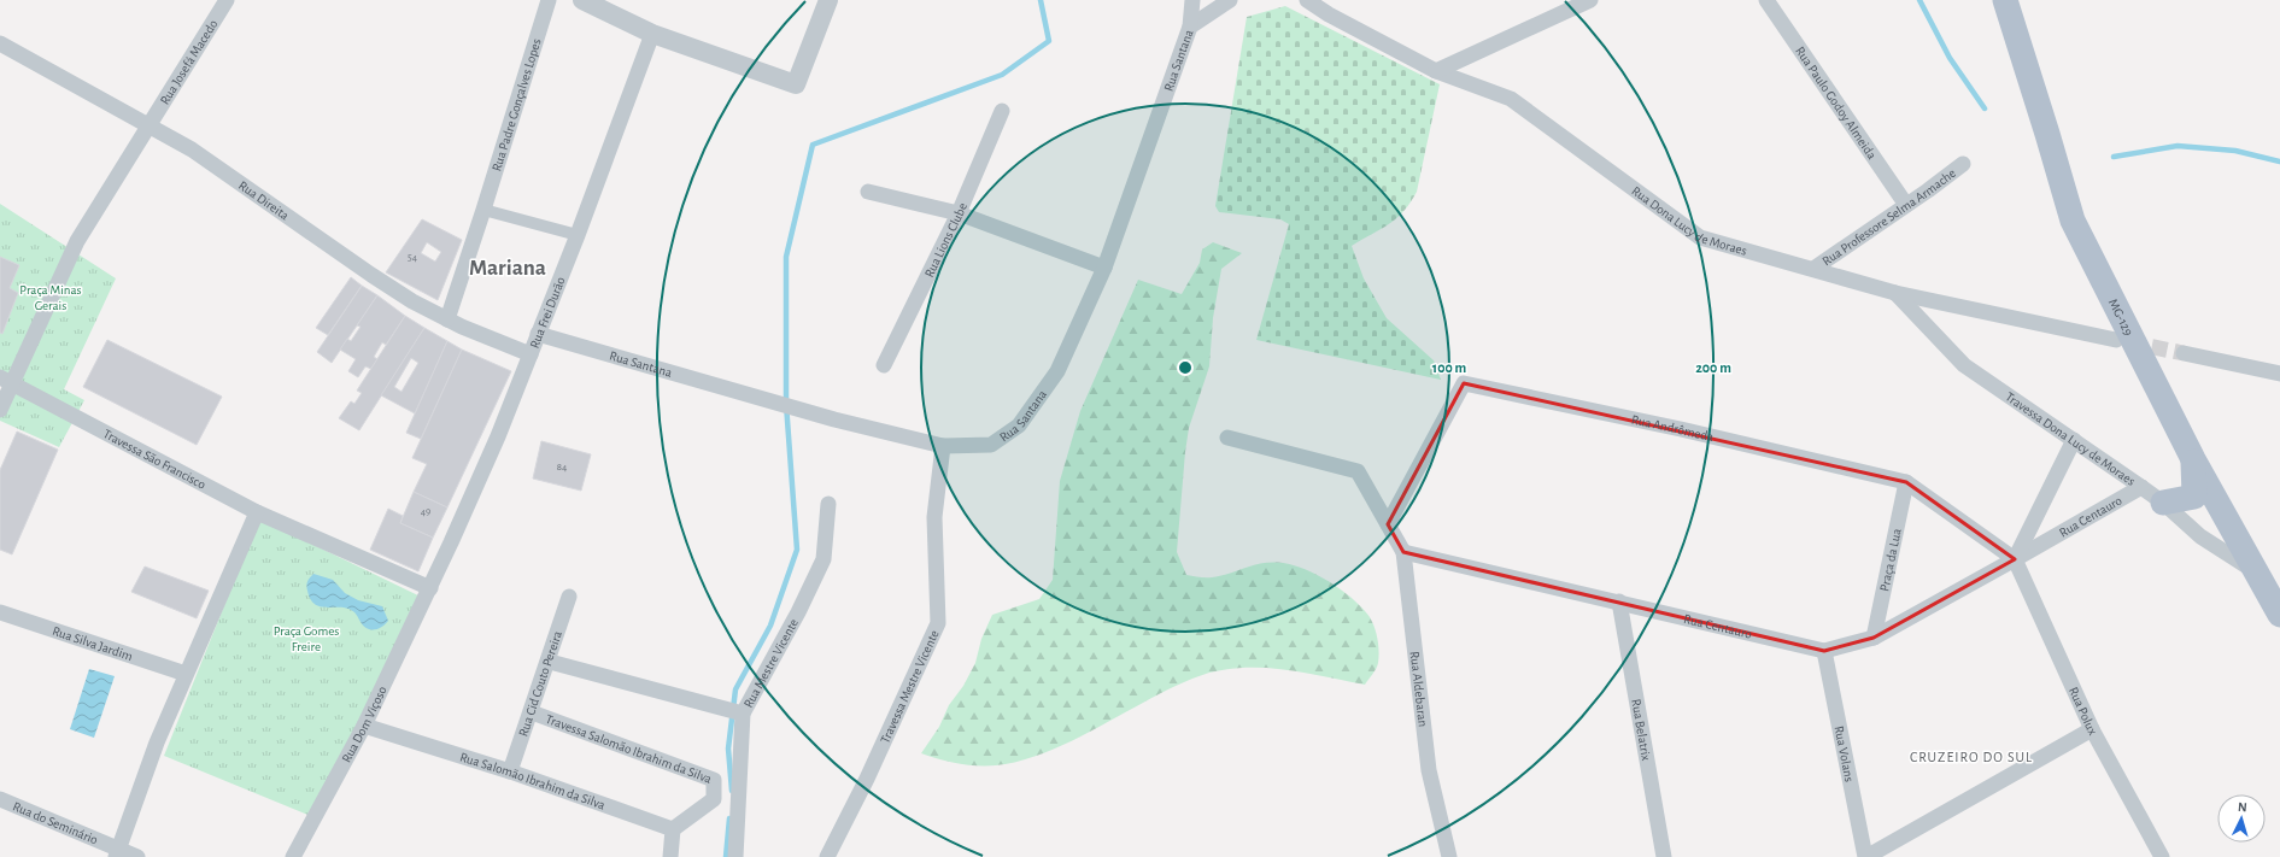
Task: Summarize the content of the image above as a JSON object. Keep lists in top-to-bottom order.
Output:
{
  "streets": {
    "main road": ["MG-129"],
    "street": [
      "Rua Santana",
      "Rua Josefá Macedo",
      "Rua Paulo Godoy Almeida",
      "Rua Padre Gonçalves Lopes",
      "Rua Direita",
      "Rua Professore Selma Armache",
      "Rua Dona Lucy de Moraes",
      "Rua Lions Clube",
      "Rua Frei Durão",
      "Rua Andrômeda",
      "Travessa Dona Lucy de Moraes",
      "Travessa São Francisco",
      "Rua Centauro",
      "Praça da Lua",
      "Rua Silva Jardim",
      "Rua Mestre Vicente",
      "Rua Cid Couto Pereira",
      "Travessa Mestre Vicente",
      "Rua Aldebaran",
      "Rua Polux",
      "Rua Dom Viçoso",
      "Rua Belatrix",
      "Travessa Salomão Ibrahim da Silva",
      "Rua Volans",
      "Rua Salomão Ibrahim da Silva",
      "Rua do Seminário"
    ]
  },
  "crossings": [
    ["Rua Santana", "Rua Frei Durão"],
    ["Rua Santana", "Travessa Mestre Vicente"],
    ["Rua Josefá Macedo", "Rua Direita"],
    ["Rua Josefá Macedo", "Travessa São Francisco"],
    ["Rua Paulo Godoy Almeida", "Rua Professore Selma Armache"],
    ["Rua Padre Gonçalves Lopes", "Rua Direita"],
    ["Rua Direita", "Rua Frei Durão"],
    ["Rua Professore Selma Armache", "Rua Dona Lucy de Moraes"],
    ["Rua Dona Lucy de Moraes", "Travessa Dona Lucy de Moraes"],
    ["Rua Frei Durão", "Rua Dom Viçoso"],
    ["MG-129", "Travessa Dona Lucy de Moraes"],
    ["Rua Andrômeda", "Rua Centauro"],
    ["Rua Andrômeda", "Praça da Lua"],
    ["Rua Andrômeda", "Rua Aldebaran"],
    ["Rua Andrômeda", "Rua Polux"],
    ["Travessa Dona Lucy de Moraes", "Rua Centauro"],
    ["Rua Centauro", "Praça da Lua"],
    ["Rua Centauro", "Rua Aldebaran"],
    ["Rua Centauro", "Rua Polux"],
    ["Rua Centauro", "Rua Belatrix"],
    ["Rua Centauro", "Rua Volans"],
    ["Rua Cid Couto Pereira", "Travessa Salomão Ibrahim da Silva"],
    ["Rua Cid Couto Pereira", "Rua Salomão Ibrahim da Silva"],
    ["Rua Dom Viçoso", "Rua Salomão Ibrahim da Silva"],
    ["Travessa Salomão Ibrahim da Silva", "Rua Salomão Ibrahim da Silva"]
  ],
  "districts": ["Mariana", "CRUZEIRO DO SUL"],
  "parks": ["Praça Minas Gerais", "Praça Gomes Freire"],
  "house_numbers": ["54", "84", "49"],
  "north": "top",
  "rings": ["100 m", "200 m"]
}
